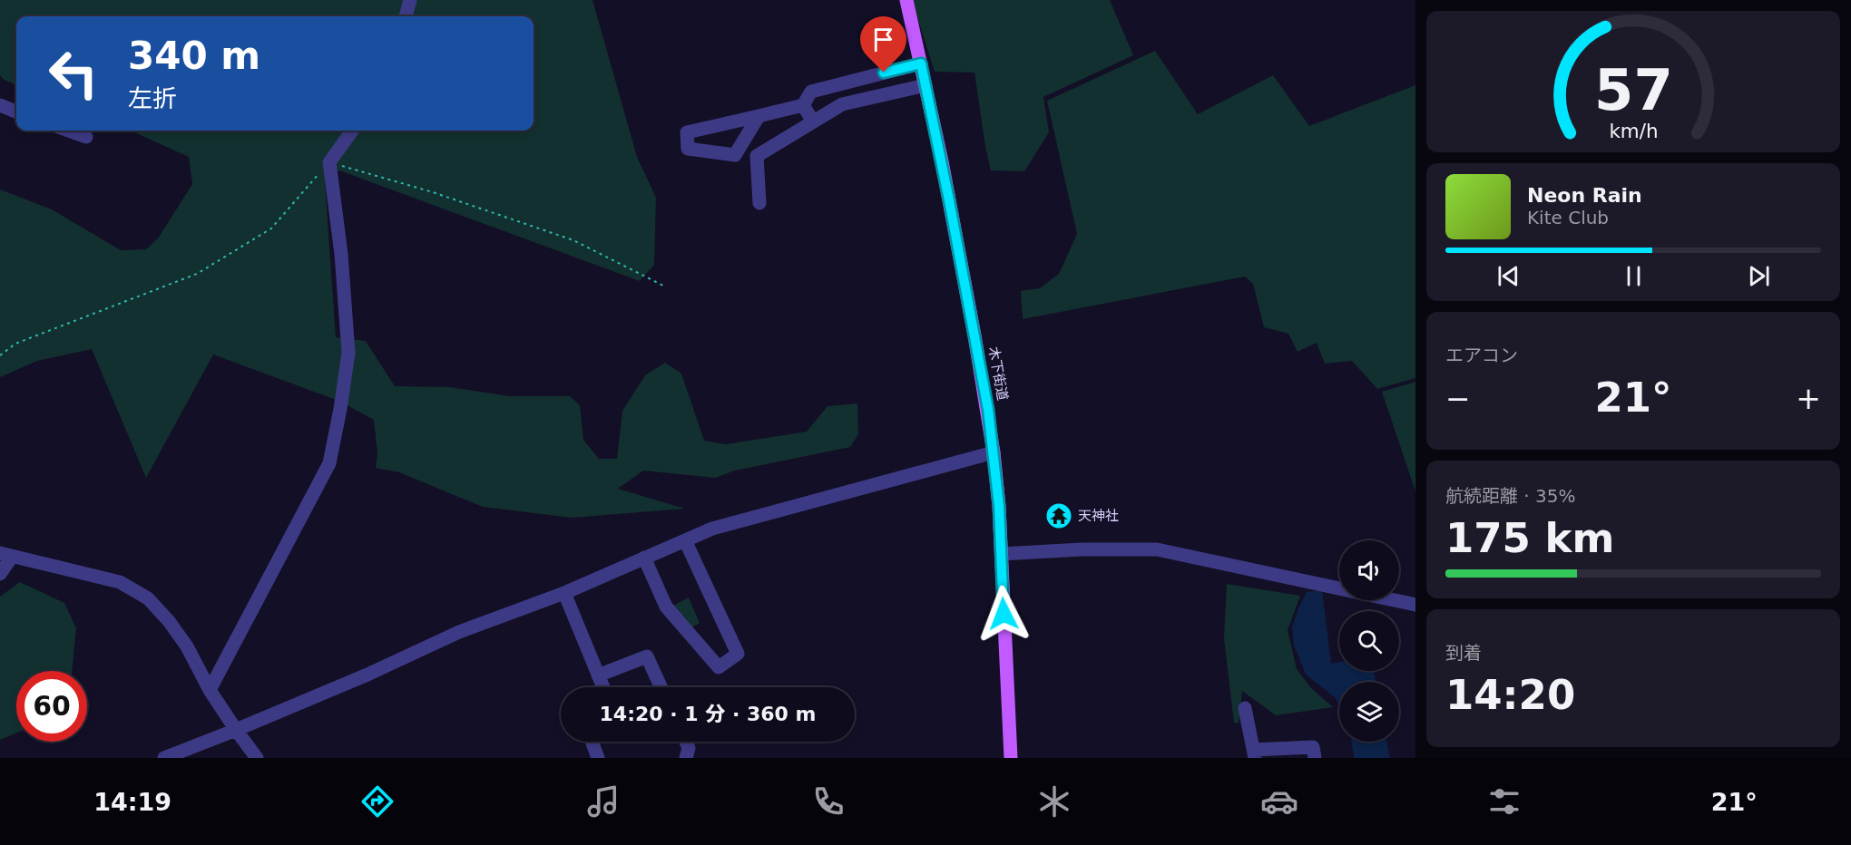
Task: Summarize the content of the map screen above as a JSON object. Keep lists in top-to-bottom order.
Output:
{
  "streets": {
    "main road": ["木下街道"]
  },
  "places": {
    "temple": ["天神社"]
  },
  "page": {
    "turn": ["340 m", "左折"],
    "song": ["Neon Rain", "Kite Club"],
    "tile": [
      "エアコン",
      ["航続距離 · 35%", "175 km"],
      ["到着", "14:20"]
    ],
    "heat": ["−", "21°", "+"],
    "limit": "60",
    "trip": "14:20 · 1 分 · 360 m",
    "tabs": ["14:19", "21°"],
    "gauge": ["57", "km/h"]
  }
}
